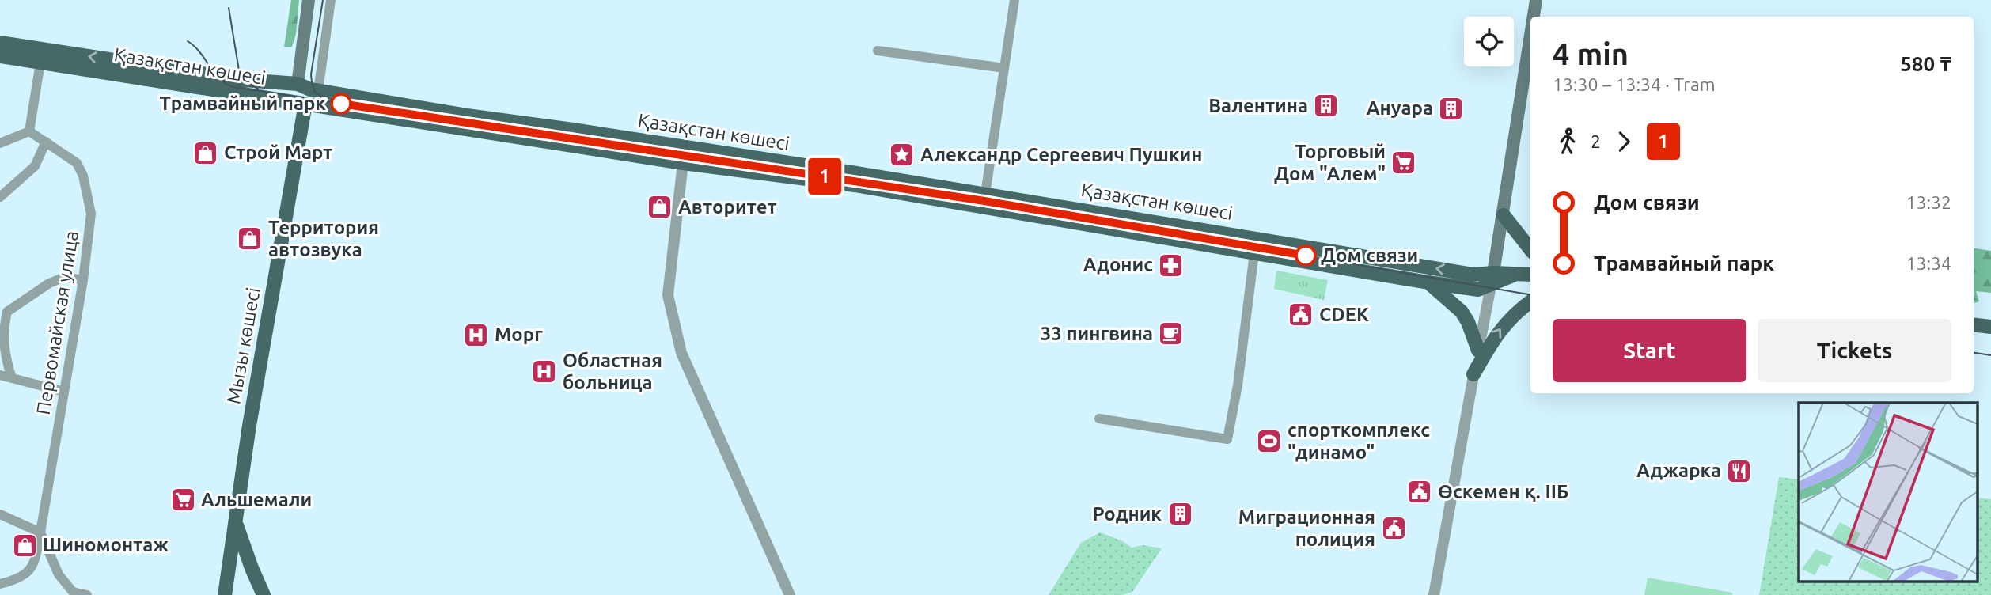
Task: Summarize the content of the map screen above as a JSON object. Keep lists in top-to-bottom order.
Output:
{
  "streets": {
    "main road": ["Қазақстан көшесі", "Мызы көшесі"],
    "street": ["Первомайская улица"]
  },
  "crossings": [
    ["Қазақстан көшесі", "Мызы көшесі"]
  ],
  "places": {
    "other": ["Трамвайный парк", "Дом связи"],
    "building": ["Валентина", "Ануара", "Родник"],
    "shop": [
      "Строй Март",
      "Авторитет",
      "Территория автозвука",
      "Шиномонтаж"
    ],
    "place": ["Александр Сергеевич Пушкин"],
    "supermarket": ["Торговый Дом \"Алем\"", "Альшемали"],
    "pharmacy": ["Адонис"],
    "public building": ["CDEK", "Өскемен қ. ІІБ", "Миграционная полиция"],
    "cafe": ["33 пингвина"],
    "hospital": ["Морг", "Областная больница"],
    "sports": ["спорткомплекс \"динамо\""],
    "restaurant": ["Аджарка"]
  },
  "lines": ["tram line 1"],
  "page": {
    "on_map": "1",
    "heading": ["4 min", "13:30 – 13:34 · Tram", "580 ₸"],
    "legs": ["2", "1"],
    "list": [
      {
        "name": "Дом связи",
        "value": "13:32"
      },
      {
        "name": "Трамвайный парк",
        "value": "13:34"
      }
    ],
    "buttons": ["Start", "Tickets"]
  }
}
